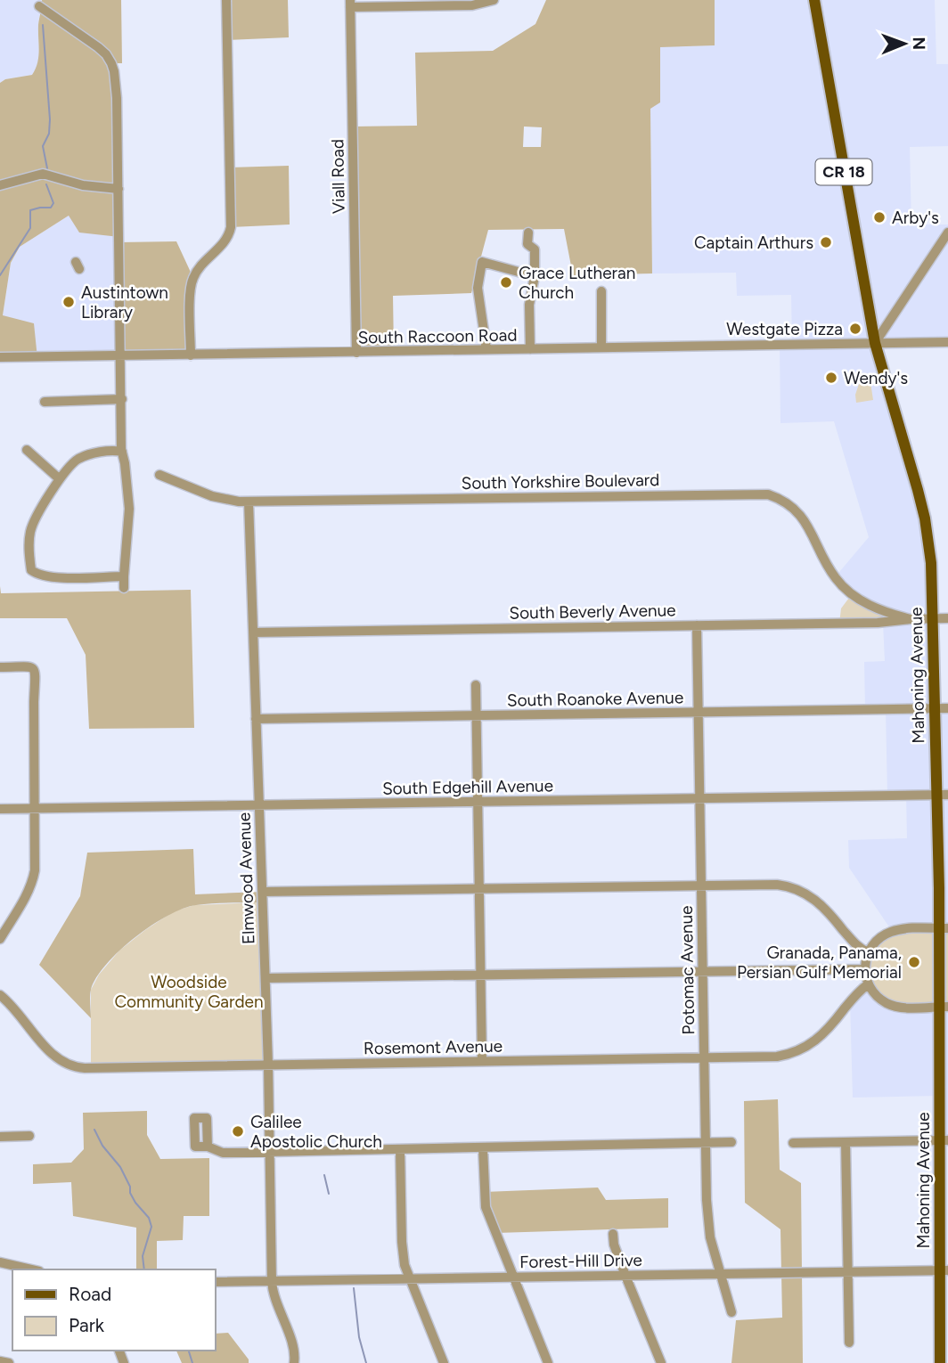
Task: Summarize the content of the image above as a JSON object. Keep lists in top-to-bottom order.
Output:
{
  "streets": {
    "main road": ["CR 18", "Mahoning Avenue"],
    "street": [
      "Viall Road",
      "South Raccoon Road",
      "South Yorkshire Boulevard",
      "South Beverly Avenue",
      "South Roanoke Avenue",
      "South Edgehill Avenue",
      "Elmwood Avenue",
      "Potomac Avenue",
      "Rosemont Avenue",
      "Forest-Hill Drive"
    ]
  },
  "crossings": [
    ["Viall Road", "South Raccoon Road"],
    ["South Raccoon Road", "Mahoning Avenue"],
    ["South Yorkshire Boulevard", "South Beverly Avenue"],
    ["South Yorkshire Boulevard", "Elmwood Avenue"],
    ["South Beverly Avenue", "Mahoning Avenue"],
    ["South Beverly Avenue", "Elmwood Avenue"],
    ["South Beverly Avenue", "Potomac Avenue"],
    ["Mahoning Avenue", "South Roanoke Avenue"],
    ["Mahoning Avenue", "South Edgehill Avenue"],
    ["Mahoning Avenue", "Rosemont Avenue"],
    ["Mahoning Avenue", "Forest-Hill Drive"],
    ["South Roanoke Avenue", "Elmwood Avenue"],
    ["South Roanoke Avenue", "Potomac Avenue"],
    ["South Edgehill Avenue", "Elmwood Avenue"],
    ["South Edgehill Avenue", "Potomac Avenue"],
    ["Elmwood Avenue", "Rosemont Avenue"],
    ["Elmwood Avenue", "Forest-Hill Drive"],
    ["Potomac Avenue", "Rosemont Avenue"],
    ["Potomac Avenue", "Forest-Hill Drive"]
  ],
  "parks": ["Woodside Community Garden"],
  "places": [
    "Arby's",
    "Captain Arthurs",
    "Grace Lutheran Church",
    "Austintown Library",
    "Westgate Pizza",
    "Wendy's",
    "Granada, Panama, Persian Gulf Memorial",
    "Galilee Apostolic Church"
  ],
  "legend": ["Road", "Park"],
  "north": "right"
}
